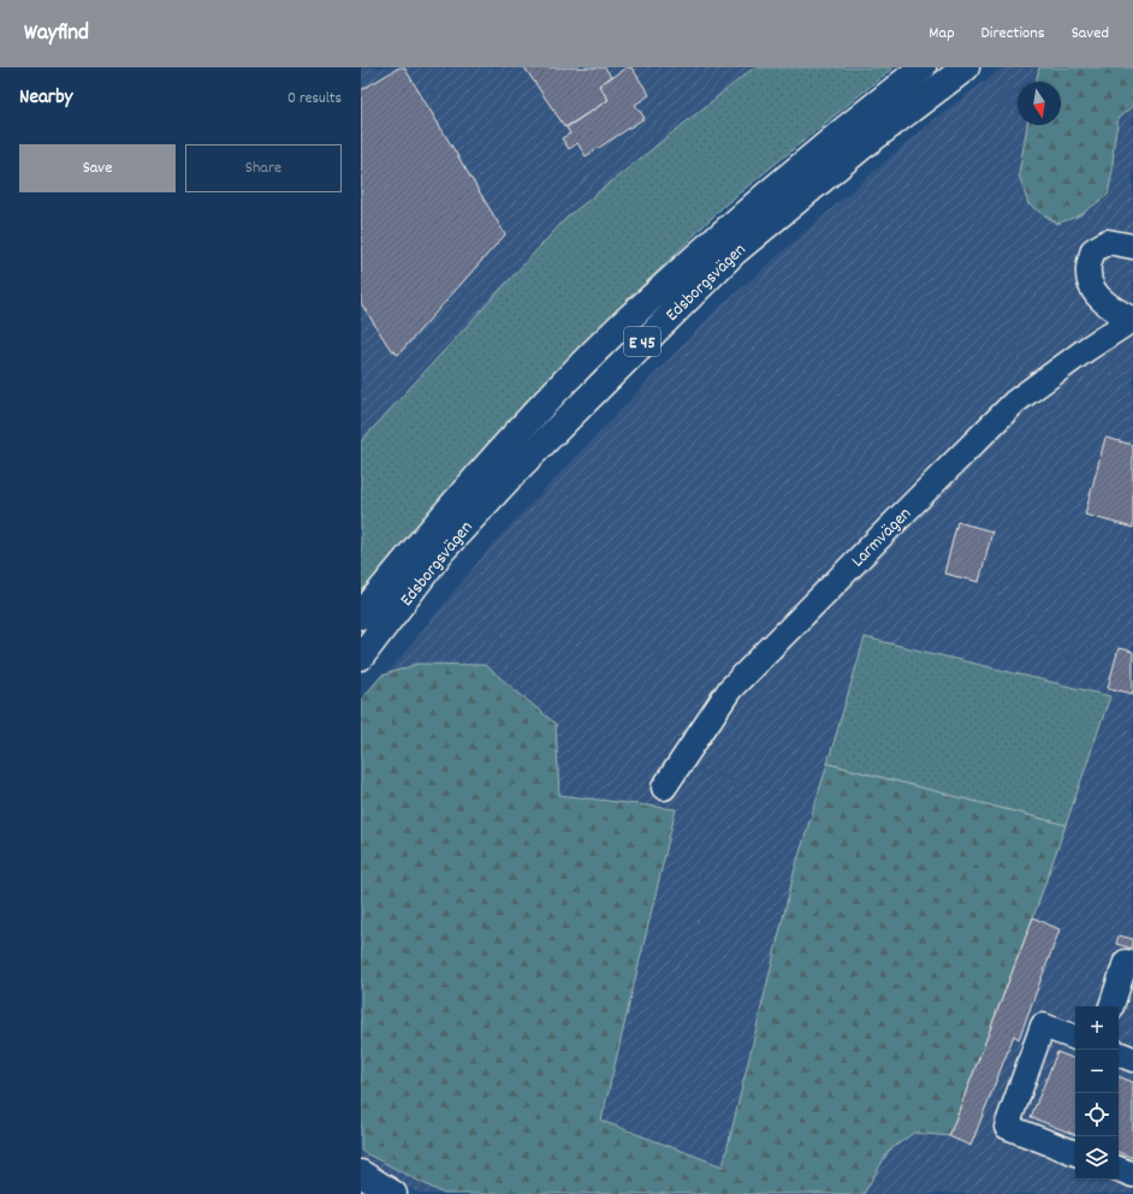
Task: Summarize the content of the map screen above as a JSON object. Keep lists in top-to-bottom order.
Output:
{
  "streets": {
    "highway": ["Edsborgsvägen", "E 45"],
    "street": ["Larmvägen"]
  },
  "north": "bottom",
  "page": {
    "header": "Wayfind",
    "nav": ["Map", "Directions", "Saved"],
    "heading": ["Nearby", "0 results"],
    "buttons": ["Save", "Share"],
    "map_buttons": ["+", "−"]
  }
}
